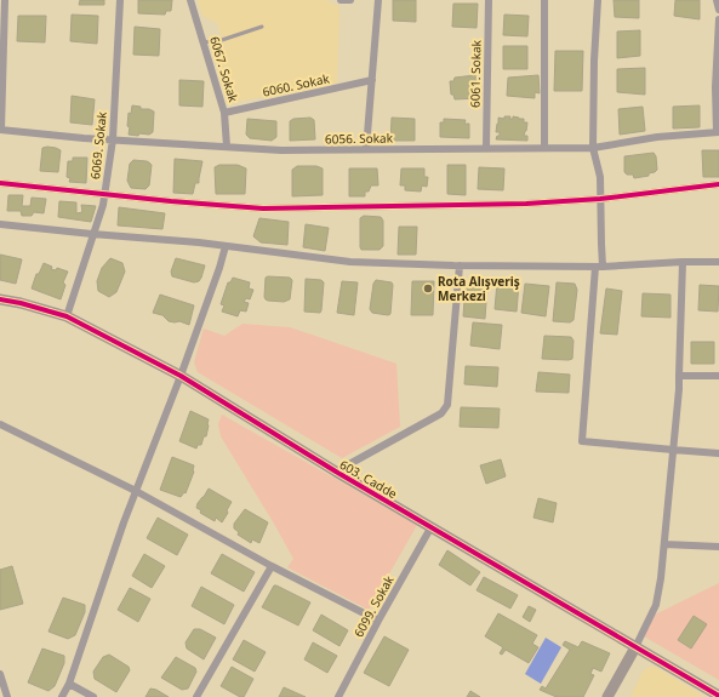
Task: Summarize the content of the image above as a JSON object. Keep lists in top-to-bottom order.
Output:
{
  "streets": {
    "street": [
      "6067. Sokak",
      "6061. Sokak",
      "6060. Sokak",
      "6056. Sokak",
      "6069. Sokak",
      "603. Cadde",
      "6099. Sokak"
    ]
  },
  "crossings": [
    ["6067. Sokak", "6060. Sokak"],
    ["6067. Sokak", "6056. Sokak"],
    ["6061. Sokak", "6056. Sokak"],
    ["6056. Sokak", "6069. Sokak"],
    ["6069. Sokak", "603. Cadde"],
    ["603. Cadde", "6099. Sokak"]
  ],
  "places": ["Rota Alışveriş Merkezi"]
}
